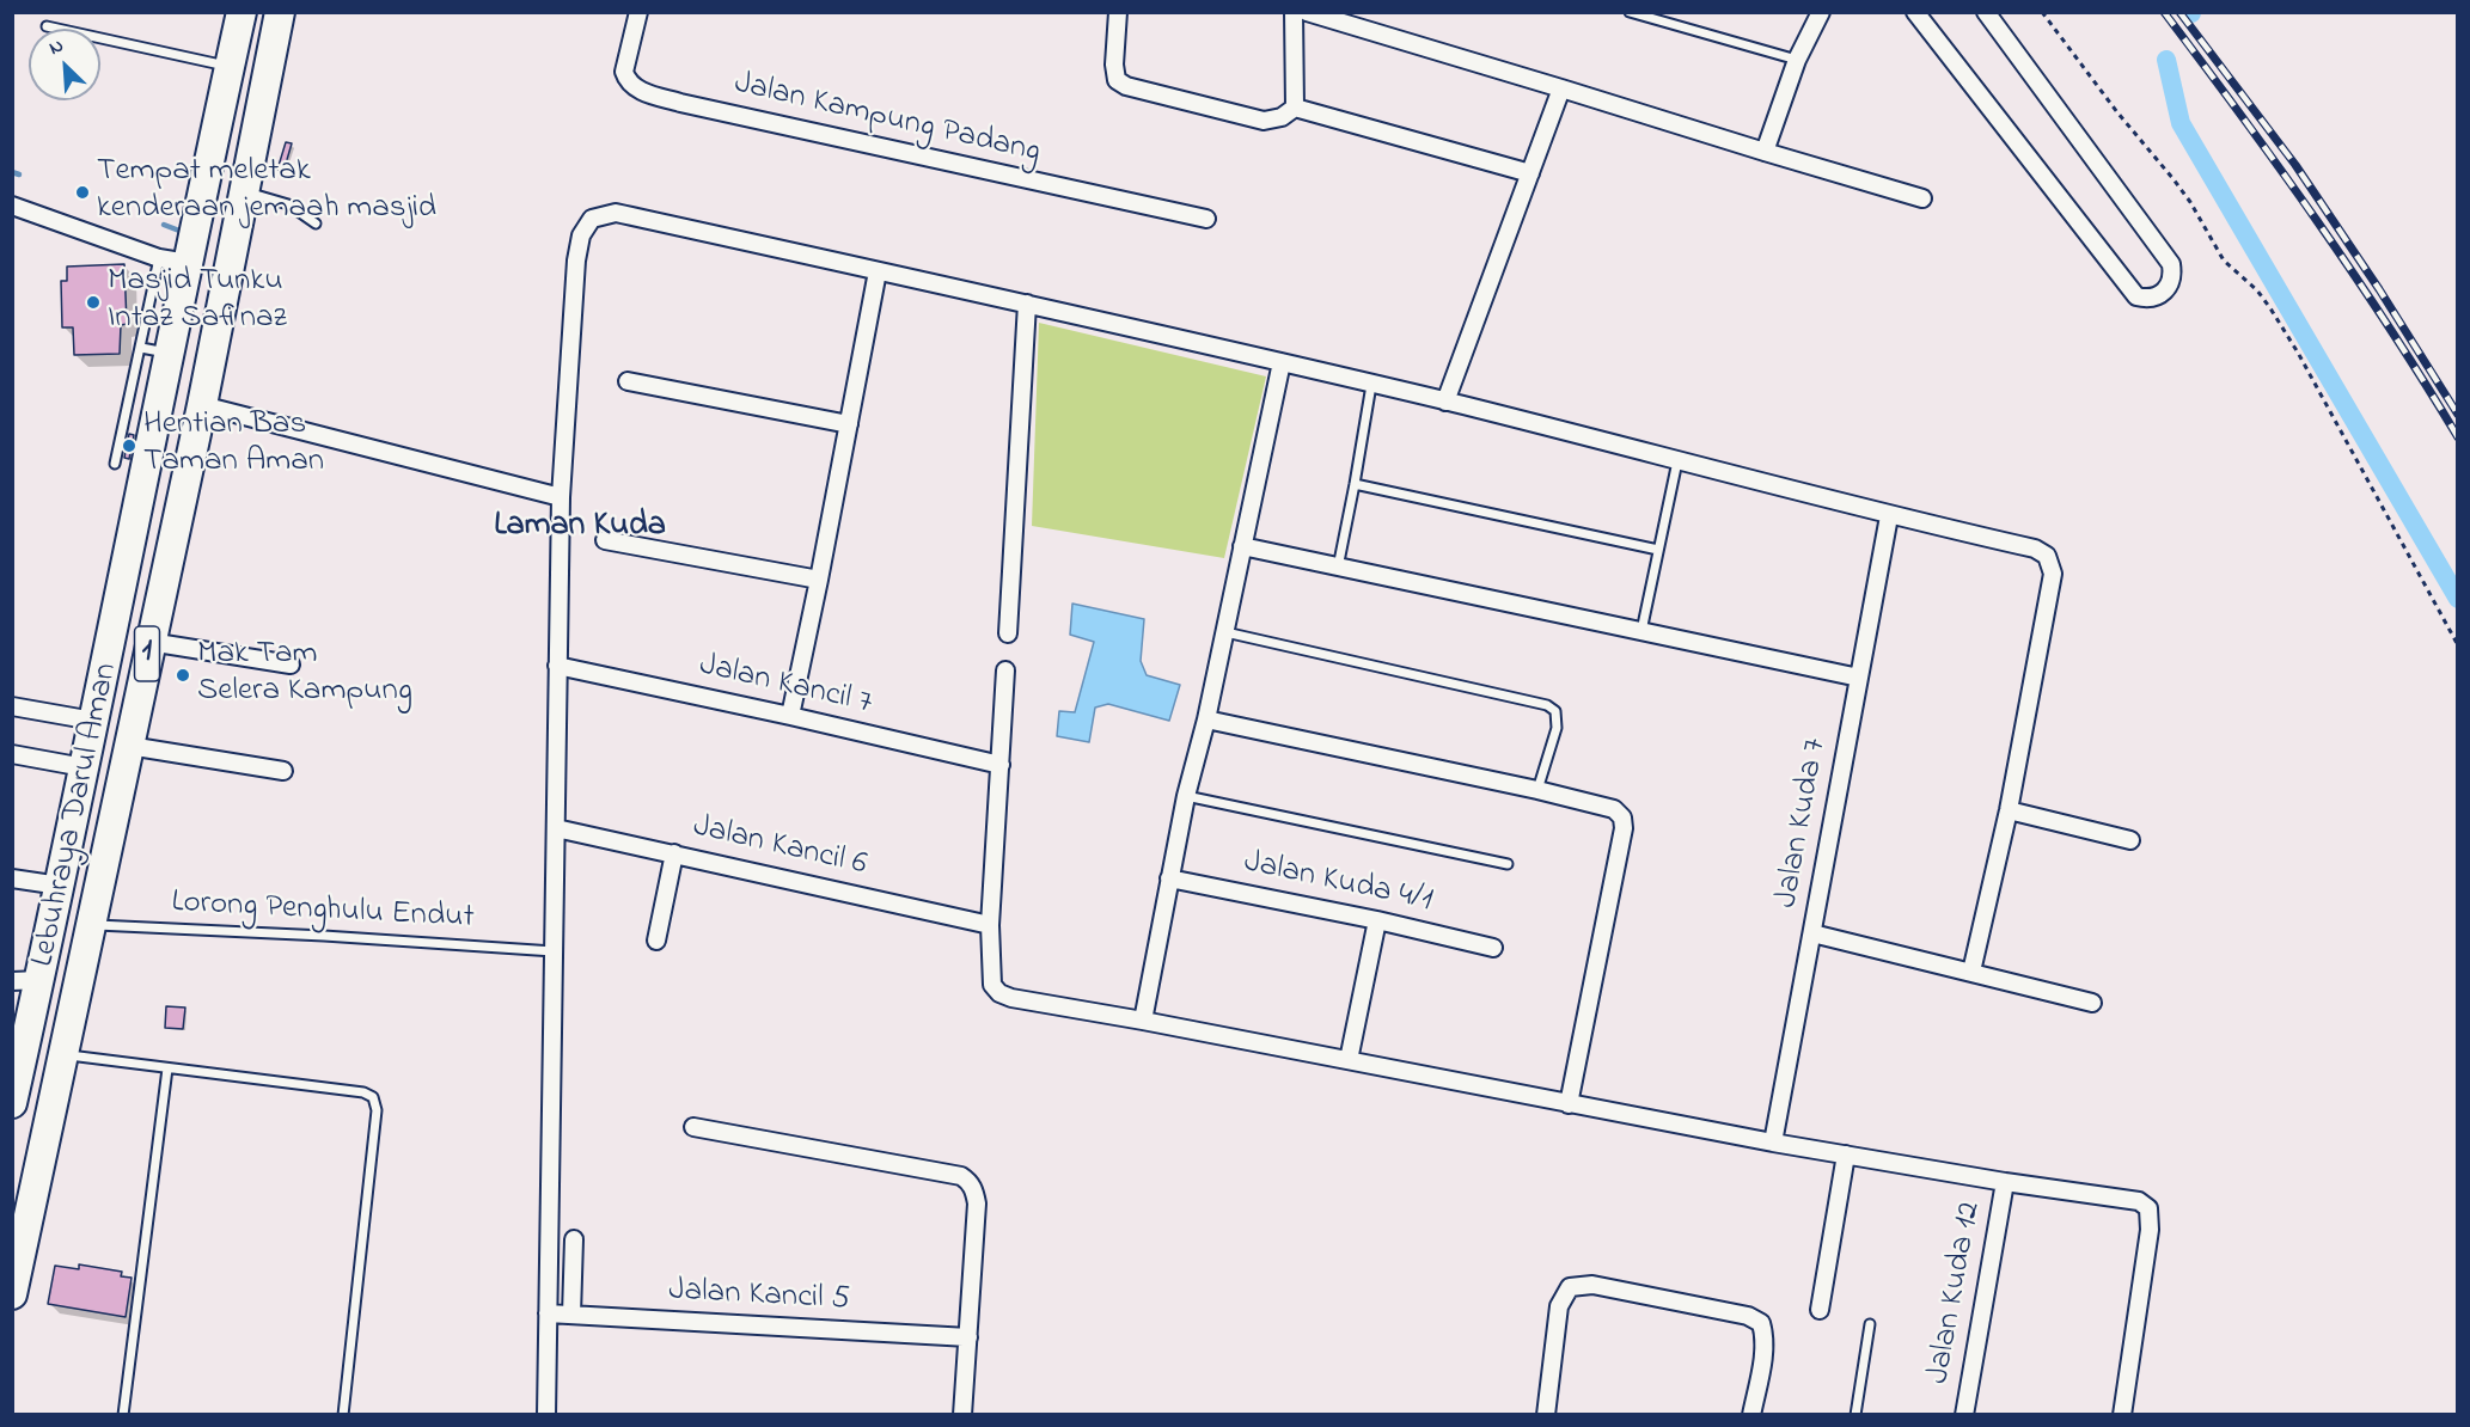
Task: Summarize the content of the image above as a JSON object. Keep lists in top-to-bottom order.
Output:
{
  "streets": {
    "highway": ["1", "Lebuhraya Darul Aman"],
    "street": [
      "Jalan Kampung Padang",
      "Jalan Kancil 7",
      "Jalan Kuda 7",
      "Jalan Kancil 6",
      "Jalan Kuda 4/1",
      "Jalan Kuda 12",
      "Jalan Kancil 5"
    ],
    "lane": ["Lorong Penghulu Endut"]
  },
  "crossings": [
    ["Lebuhraya Darul Aman", "Lorong Penghulu Endut"]
  ],
  "districts": ["Laman Kuda"],
  "places": [
    "Tempat meletak kenderaan jemaah masjid",
    "Masjid Tunku Intaz Safinaz",
    "Hentian Bas Taman Aman",
    "Mak Tam Selera Kampung"
  ],
  "north": "top left"
}
